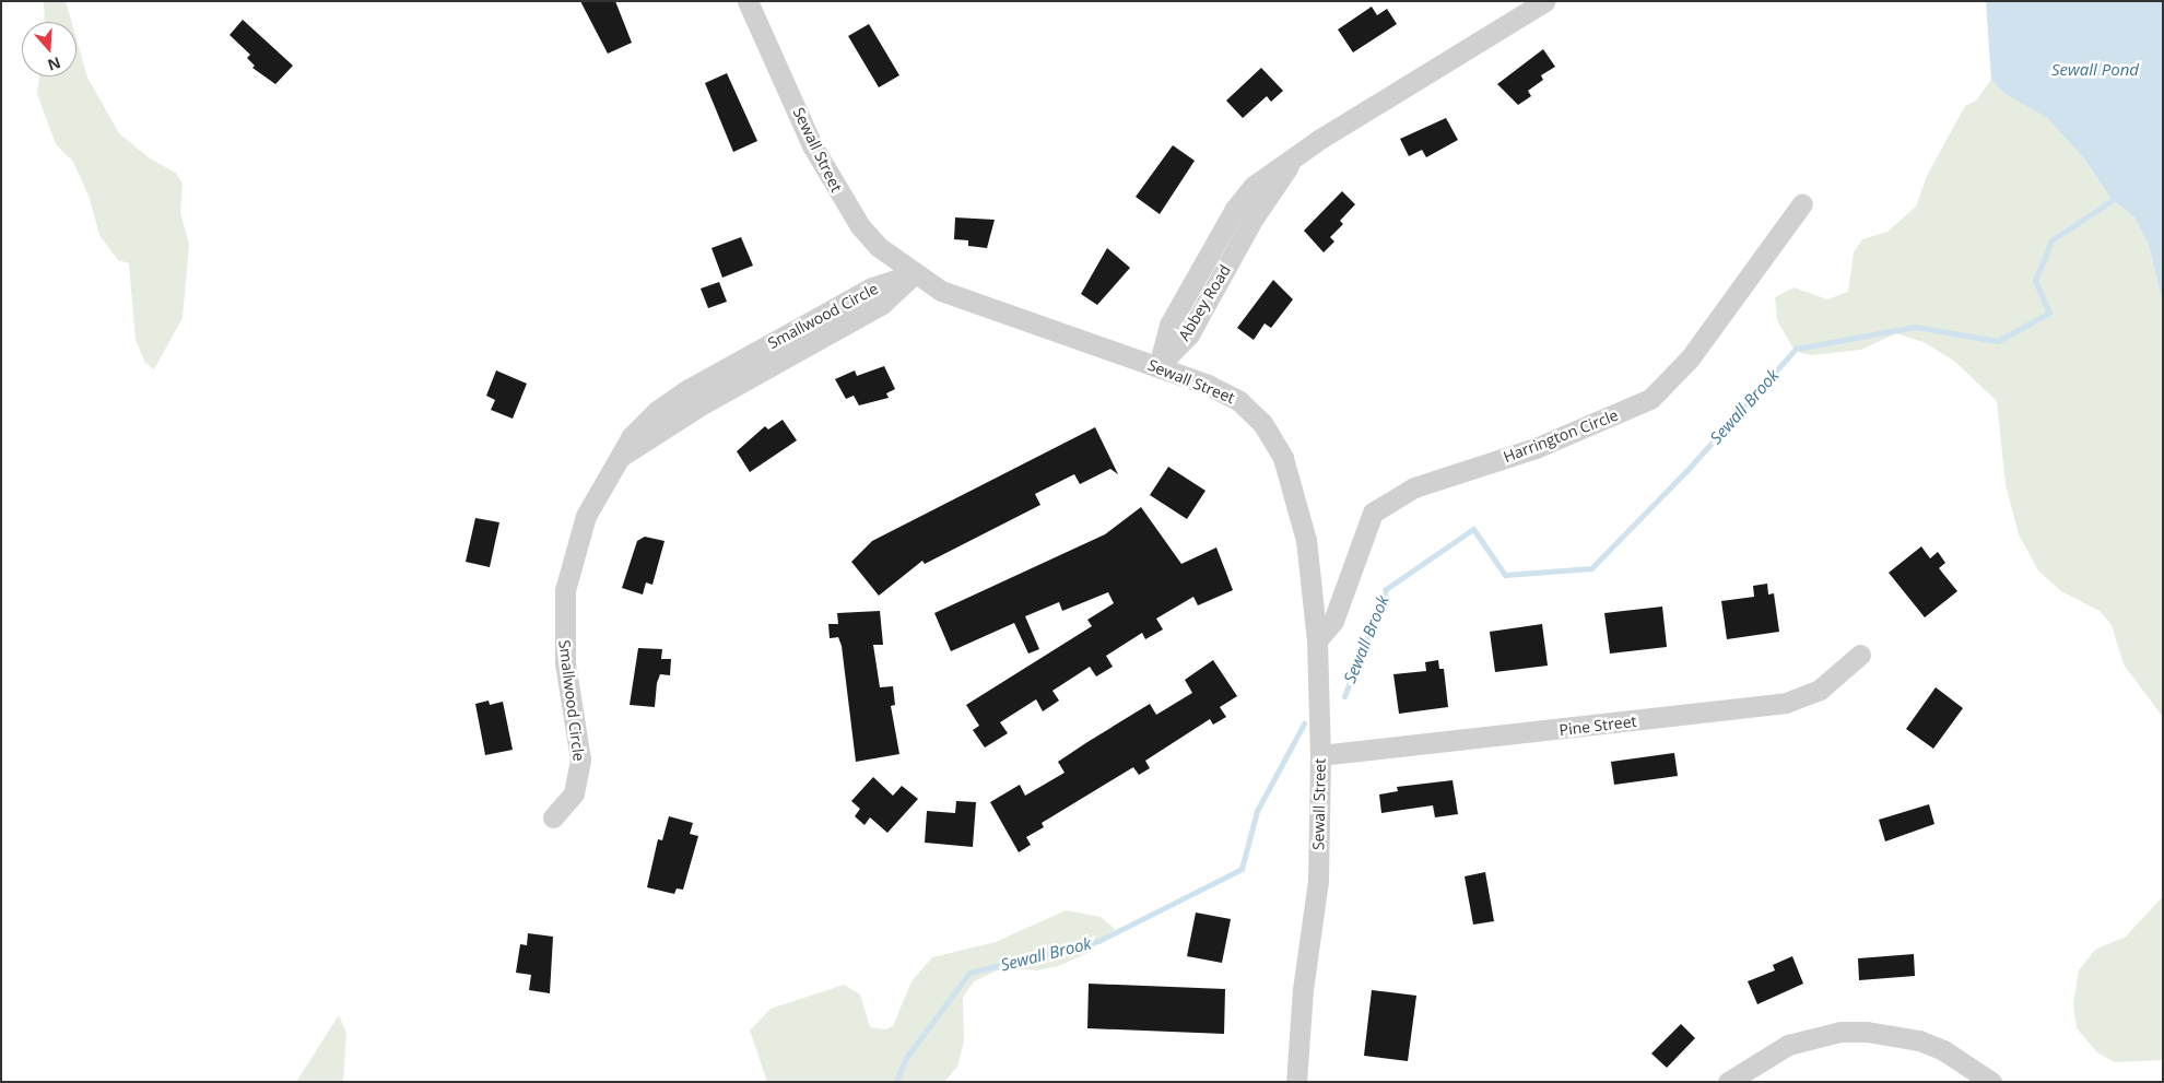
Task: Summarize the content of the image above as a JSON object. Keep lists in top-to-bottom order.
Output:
{
  "streets": {
    "street": [
      "Sewall Street",
      "Abbey Road",
      "Smallwood Circle",
      "Harrington Circle",
      "Pine Street"
    ]
  },
  "crossings": [
    ["Sewall Street", "Abbey Road"],
    ["Sewall Street", "Smallwood Circle"],
    ["Sewall Street", "Harrington Circle"],
    ["Sewall Street", "Pine Street"]
  ],
  "water": ["Sewall Pond", "Sewall Brook"],
  "north": "bottom"
}
